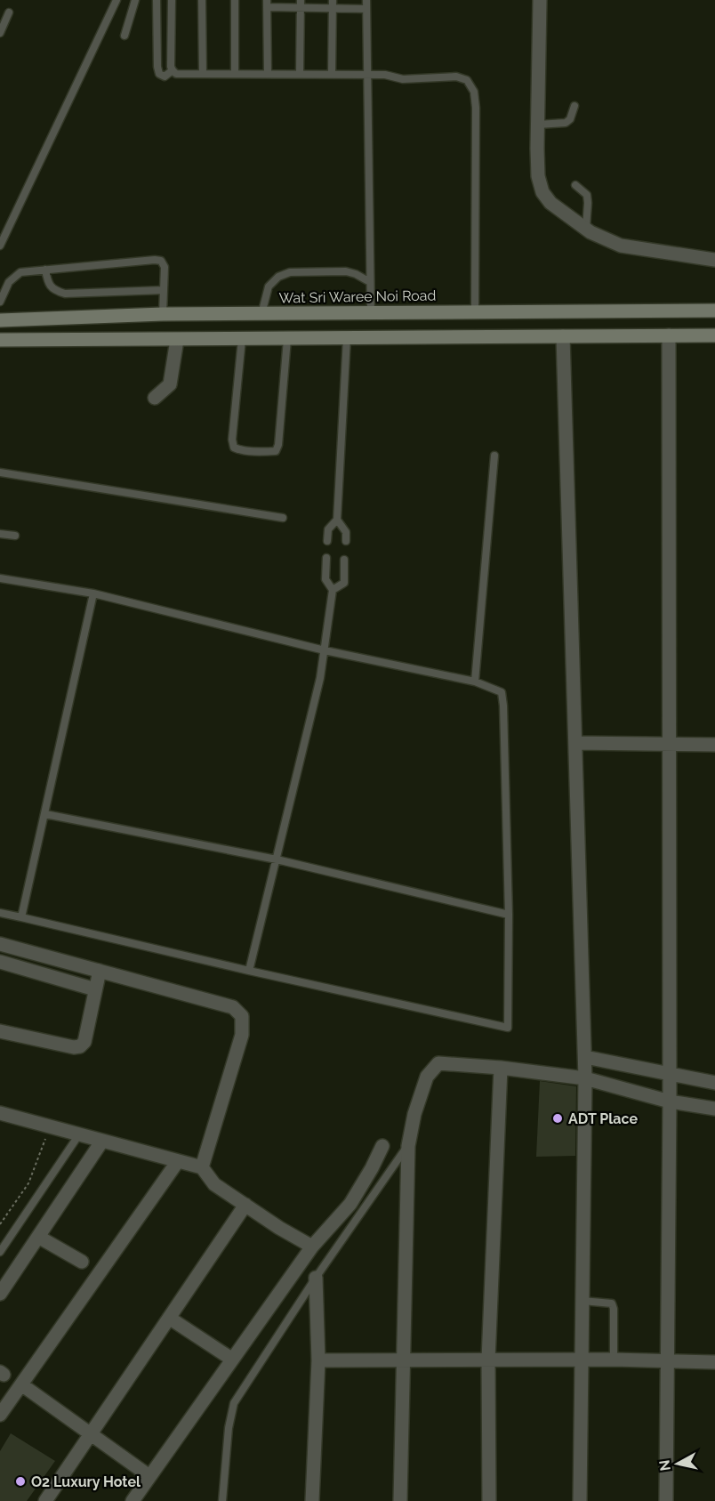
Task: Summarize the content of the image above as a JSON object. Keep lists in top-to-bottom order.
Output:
{
  "streets": {
    "main road": ["Wat Sri Waree Noi Road"]
  },
  "places": ["ADT Place", "O2 Luxury Hotel"],
  "north": "left"
}
